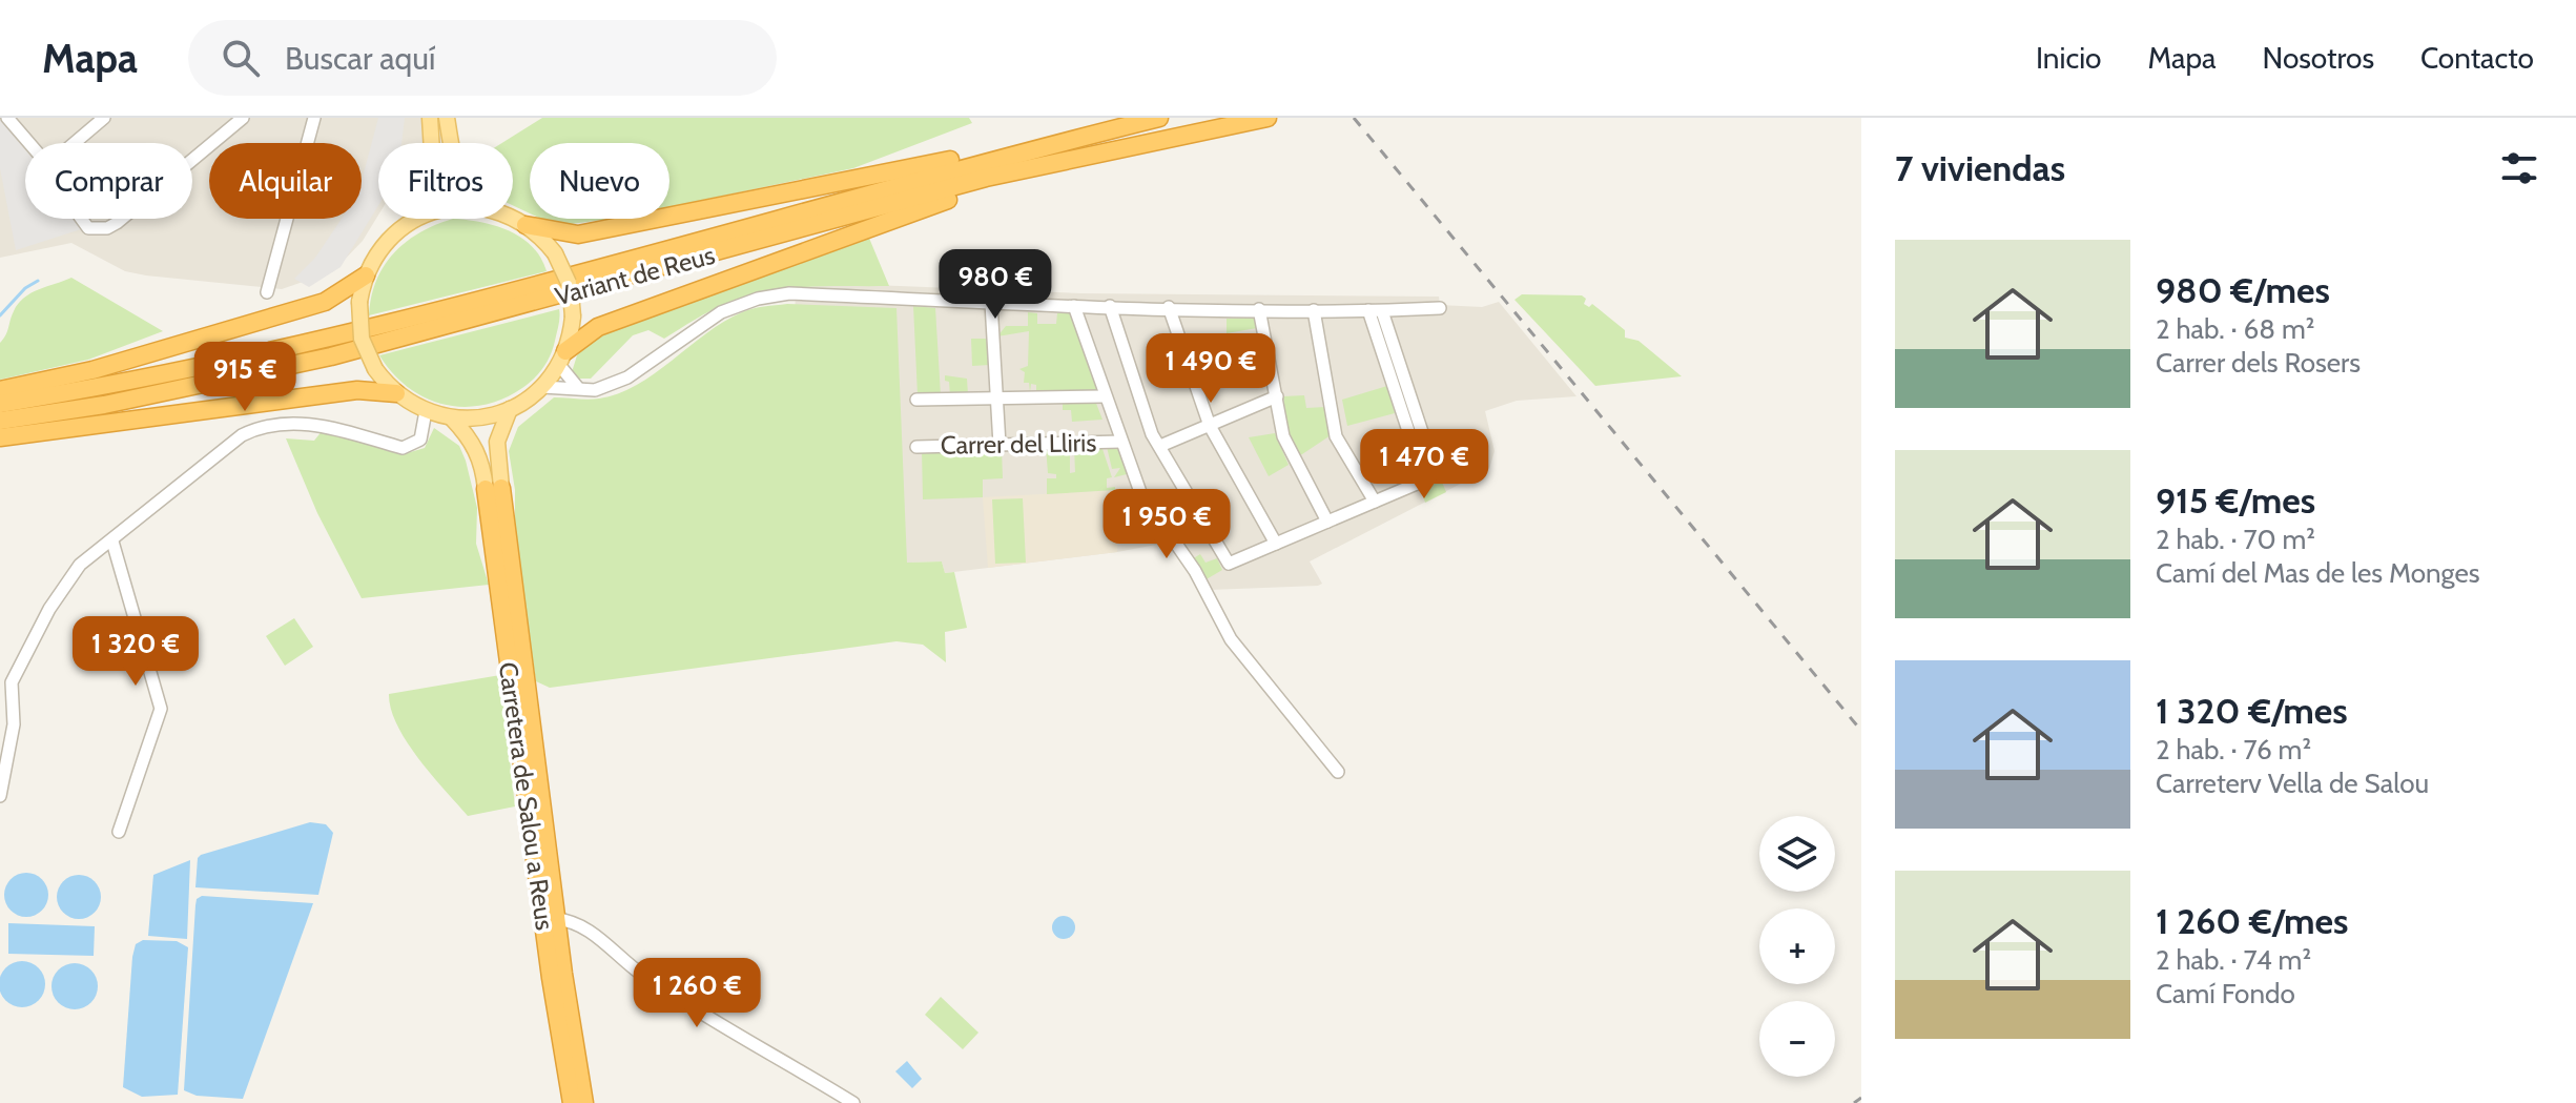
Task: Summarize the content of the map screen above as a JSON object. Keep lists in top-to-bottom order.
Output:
{
  "streets": {
    "highway": ["Variant de Reus", "Carretera de Salou a Reus"],
    "street": ["Carrer del Lliris"]
  },
  "page": {
    "header": "Mapa",
    "search": "Buscar aquí",
    "nav": [
      "Inicio",
      "Mapa",
      "Nosotros",
      "Contacto"
    ],
    "heading": "7 viviendas",
    "chip": [
      "Comprar",
      "Alquilar",
      "Filtros",
      "Nuevo"
    ],
    "list": [
      {
        "name": "980 €/mes",
        "note": "2 hab. · 68 m² · Carrer dels Rosers"
      },
      {
        "name": "915 €/mes",
        "note": "2 hab. · 70 m² · Camí del Mas de les Monges"
      },
      {
        "name": "1 320 €/mes",
        "note": "2 hab. · 76 m² · Carreterv Vella de Salou"
      },
      {
        "name": "1 260 €/mes",
        "note": "2 hab. · 74 m² · Camí Fondo"
      }
    ],
    "price": [
      "980 €",
      "1 490 €",
      "915 €",
      "1 470 €",
      "1 950 €",
      "1 320 €",
      "1 260 €"
    ],
    "map_buttons": ["+", "−"]
  }
}
